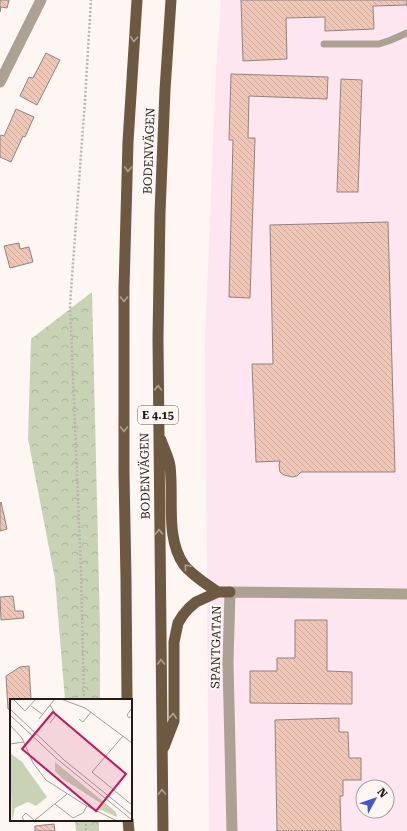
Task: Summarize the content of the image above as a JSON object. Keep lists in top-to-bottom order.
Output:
{
  "streets": {
    "main road": ["BODENVÄGEN", "E 4.15"],
    "street": ["SPANTGATAN"]
  },
  "north": "top right"
}
